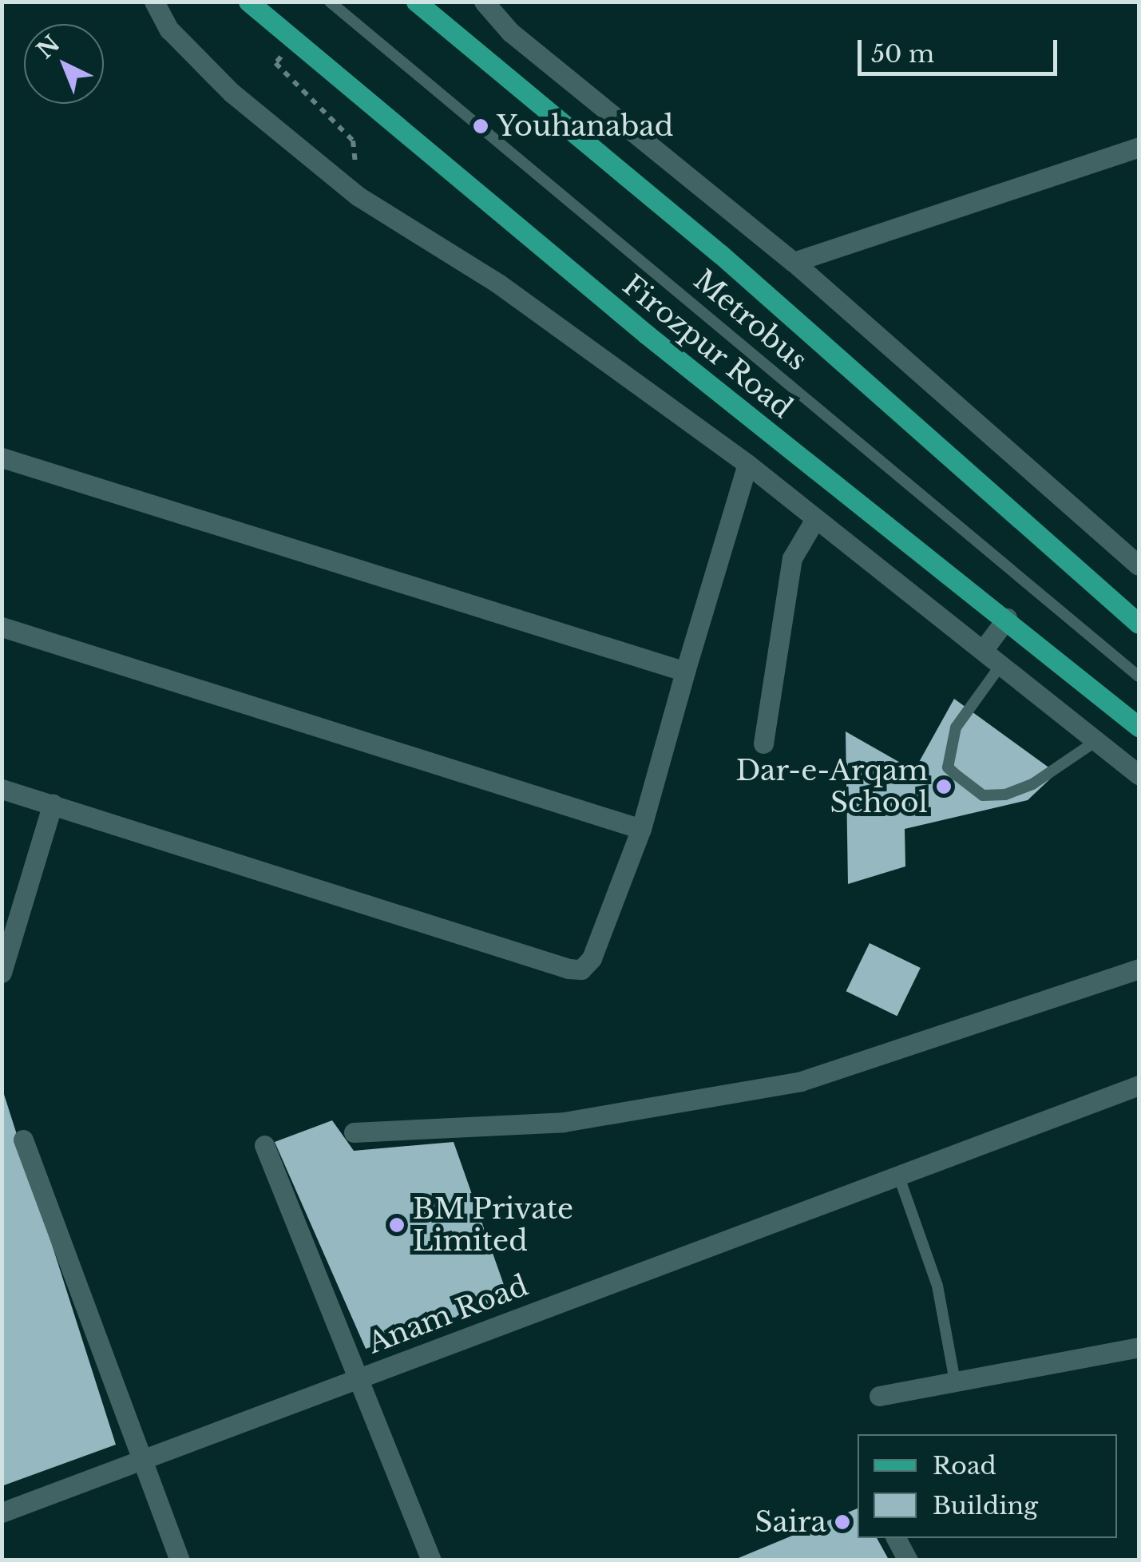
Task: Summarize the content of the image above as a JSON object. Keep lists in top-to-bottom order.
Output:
{
  "streets": {
    "main road": ["Firozpur Road"],
    "street": ["Anam Road"],
    "lane": ["Metrobus"]
  },
  "places": [
    "Youhanabad",
    "Dar-e-Arqam School",
    "BM Private Limited",
    "Saira"
  ],
  "legend": ["Road", "Building"],
  "scale_bar": "50 m",
  "north": "top left"
}
